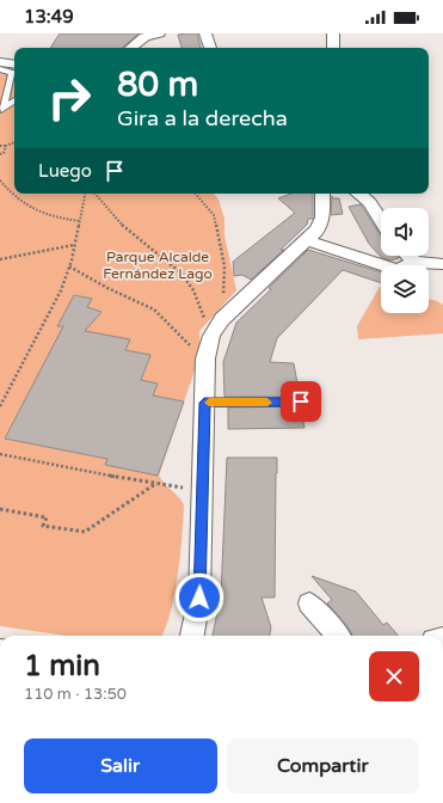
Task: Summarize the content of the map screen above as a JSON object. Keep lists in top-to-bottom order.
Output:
{
  "parks": ["Parque Alcalde Fernández Lago"],
  "page": {
    "status": "13:49",
    "turn": ["80 m", "Gira a la derecha"],
    "then": "Luego",
    "heading": ["1 min", "110 m · 13:50"],
    "buttons": ["Salir", "Compartir"]
  }
}
